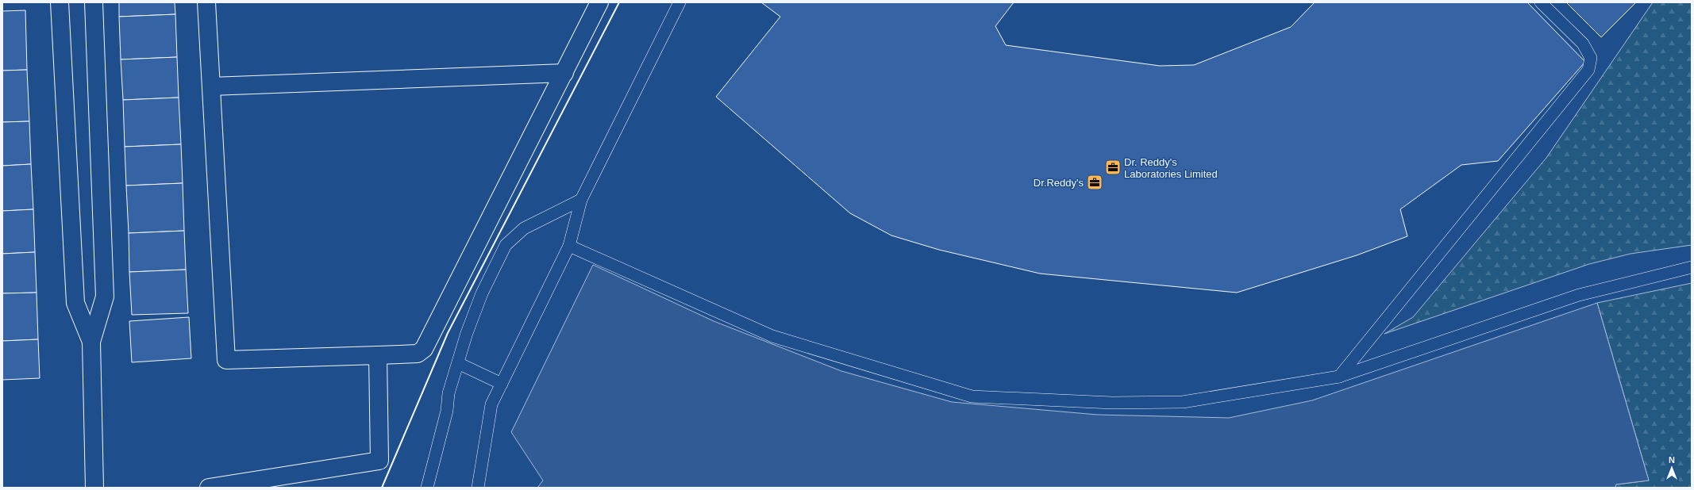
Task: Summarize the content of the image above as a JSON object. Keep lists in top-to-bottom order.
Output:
{
  "places": {
    "office": ["Dr. Reddy's Laboratories Limited", "Dr.Reddy's"]
  },
  "north": "top"
}
